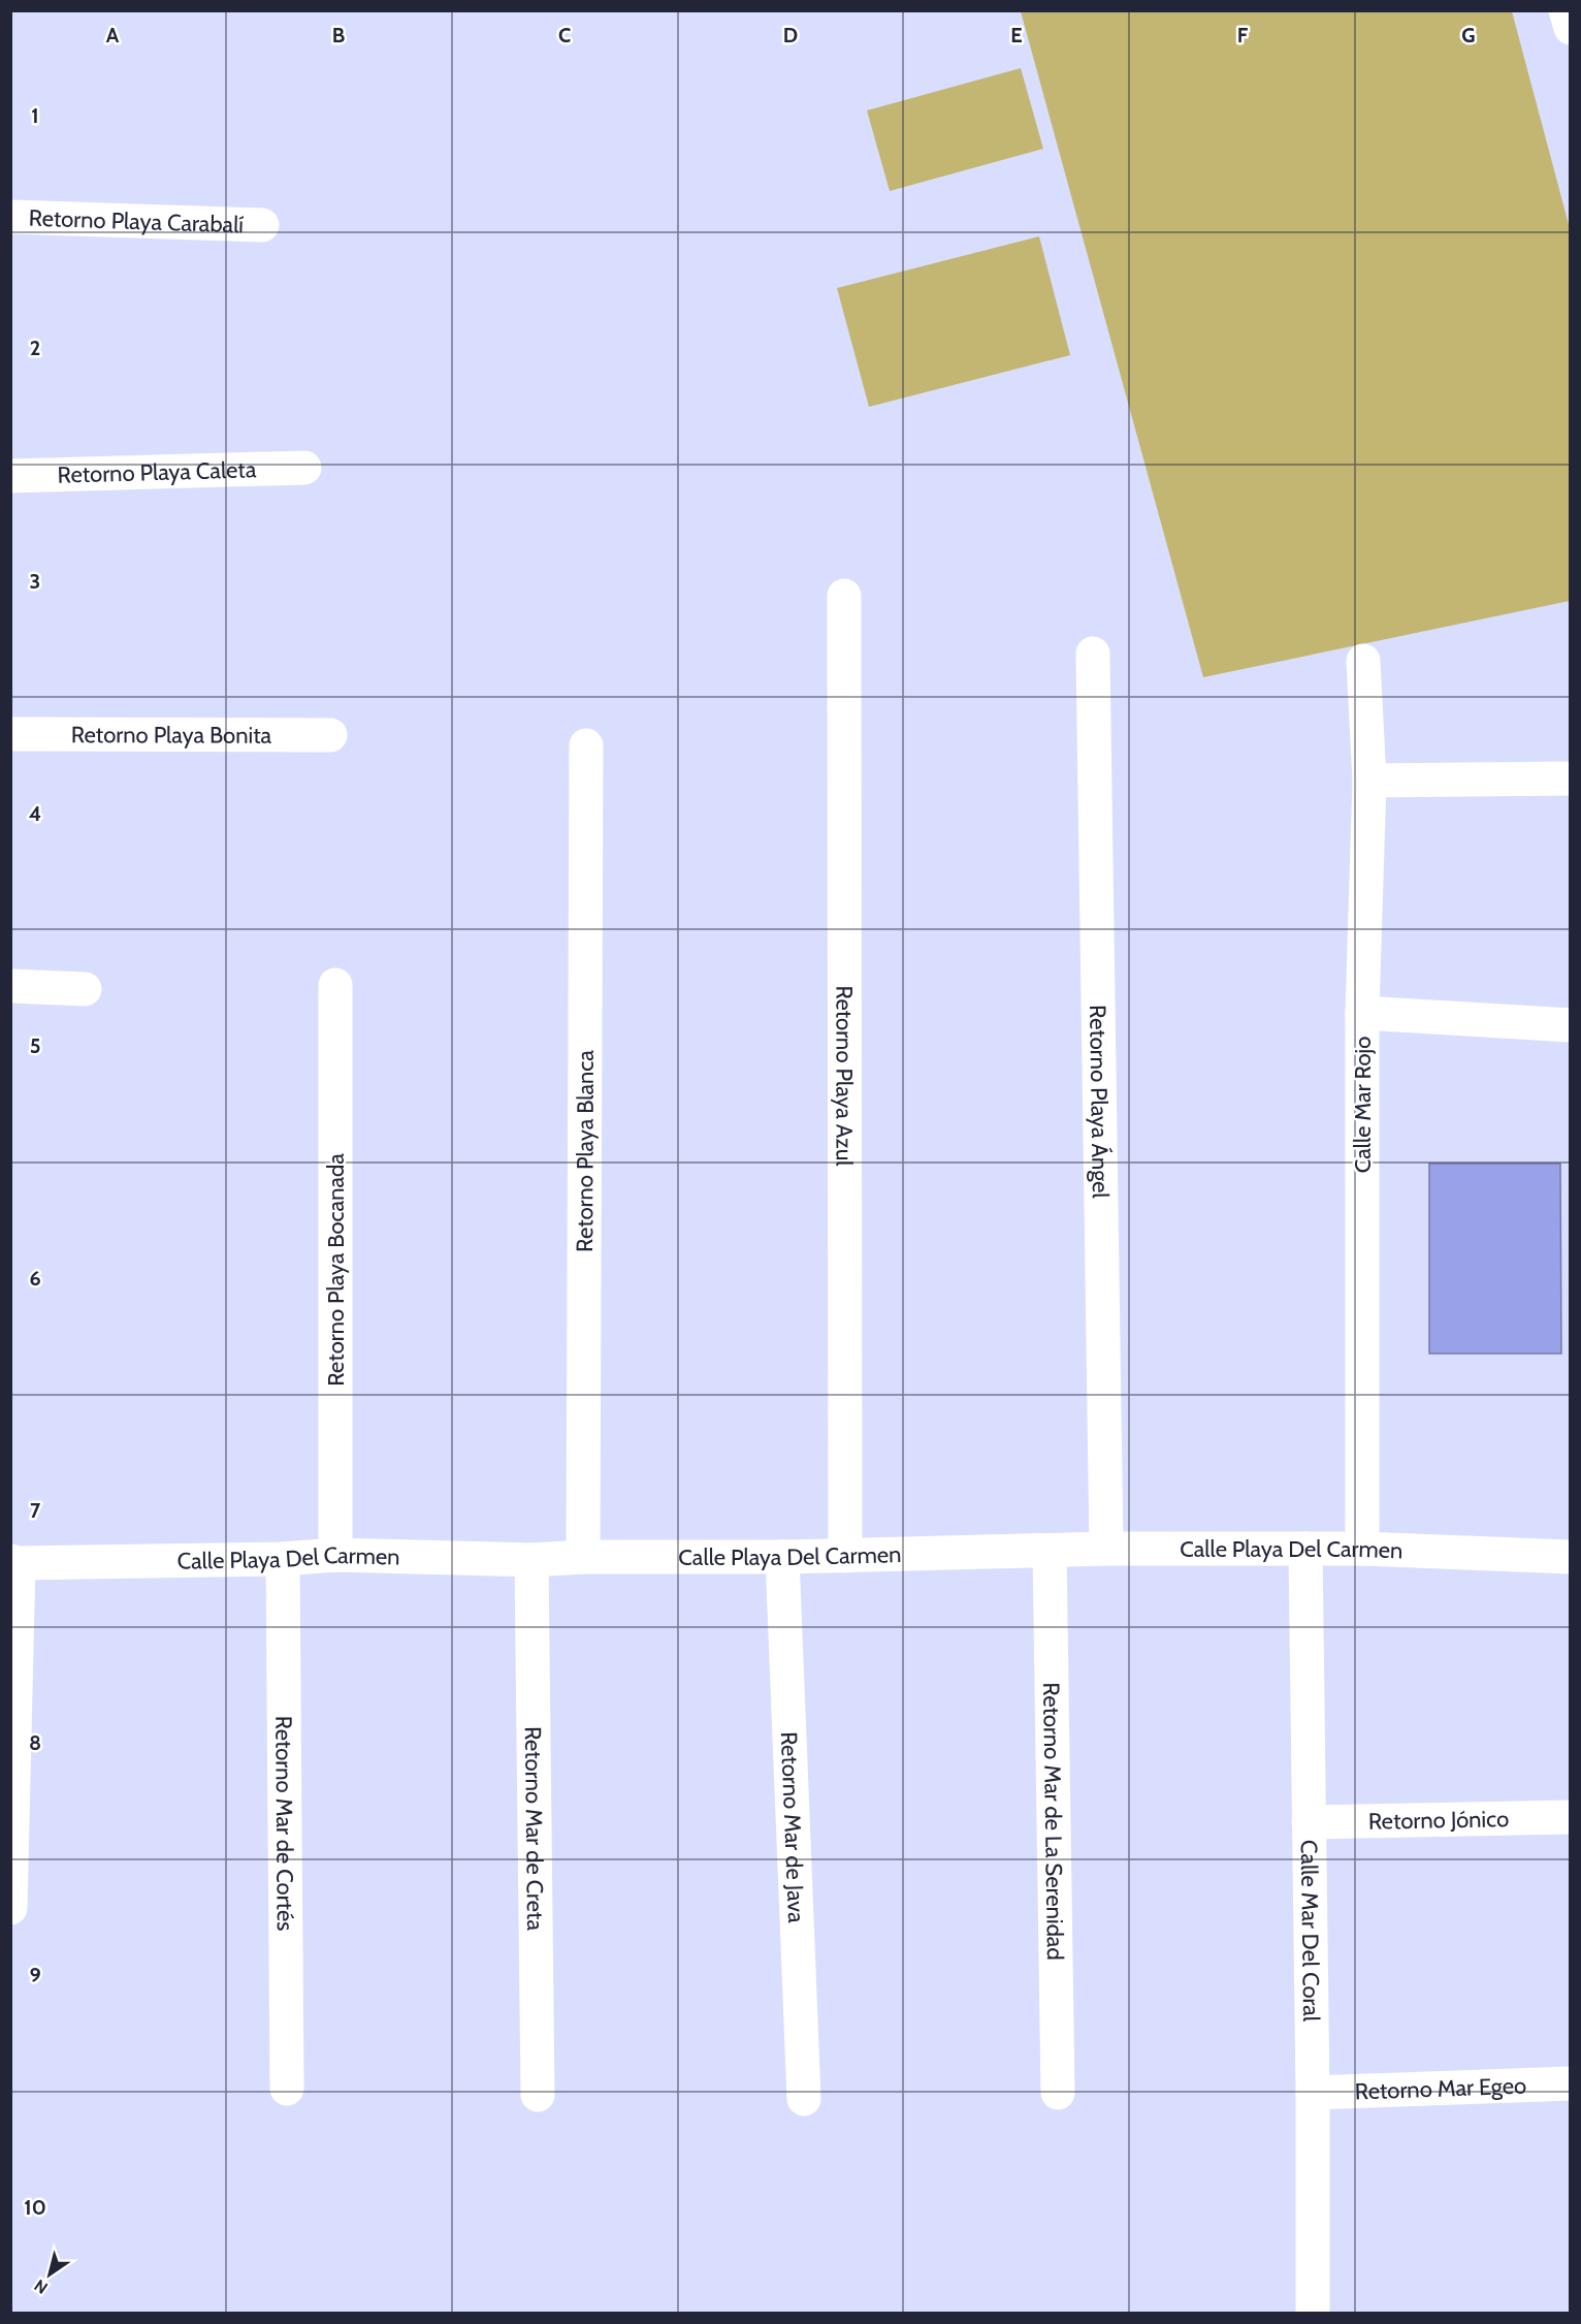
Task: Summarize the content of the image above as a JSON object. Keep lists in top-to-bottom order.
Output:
{
  "streets": {
    "street": [
      "Retorno Playa Carabalí",
      "Retorno Playa Caleta",
      "Retorno Playa Bonita",
      "Retorno Playa Azul",
      "Retorno Playa Ángel",
      "Calle Mar Rojo",
      "Retorno Playa Blanca",
      "Retorno Playa Bocanada",
      "Calle Playa Del Carmen",
      "Retorno Jónico",
      "Retorno Mar de La Serenidad",
      "Retorno Mar de Cortés",
      "Retorno Mar de Creta",
      "Retorno Mar de Java",
      "Calle Mar Del Coral",
      "Retorno Mar Egeo"
    ]
  },
  "crossings": [
    ["Retorno Playa Azul", "Calle Playa Del Carmen"],
    ["Retorno Playa Ángel", "Calle Playa Del Carmen"],
    ["Calle Mar Rojo", "Calle Playa Del Carmen"],
    ["Retorno Playa Blanca", "Calle Playa Del Carmen"],
    ["Retorno Playa Bocanada", "Calle Playa Del Carmen"],
    ["Calle Playa Del Carmen", "Retorno Mar de La Serenidad"],
    ["Calle Playa Del Carmen", "Retorno Mar de Cortés"],
    ["Calle Playa Del Carmen", "Retorno Mar de Creta"],
    ["Calle Playa Del Carmen", "Retorno Mar de Java"],
    ["Calle Playa Del Carmen", "Calle Mar Del Coral"],
    ["Retorno Jónico", "Calle Mar Del Coral"],
    ["Calle Mar Del Coral", "Retorno Mar Egeo"]
  ],
  "north": "bottom left",
  "grid": {
    "columns": [
      "A",
      "B",
      "C",
      "D",
      "E",
      "F",
      "G"
    ],
    "rows": [
      "1",
      "2",
      "3",
      "4",
      "5",
      "6",
      "7",
      "8",
      "9",
      "10"
    ]
  }
}
